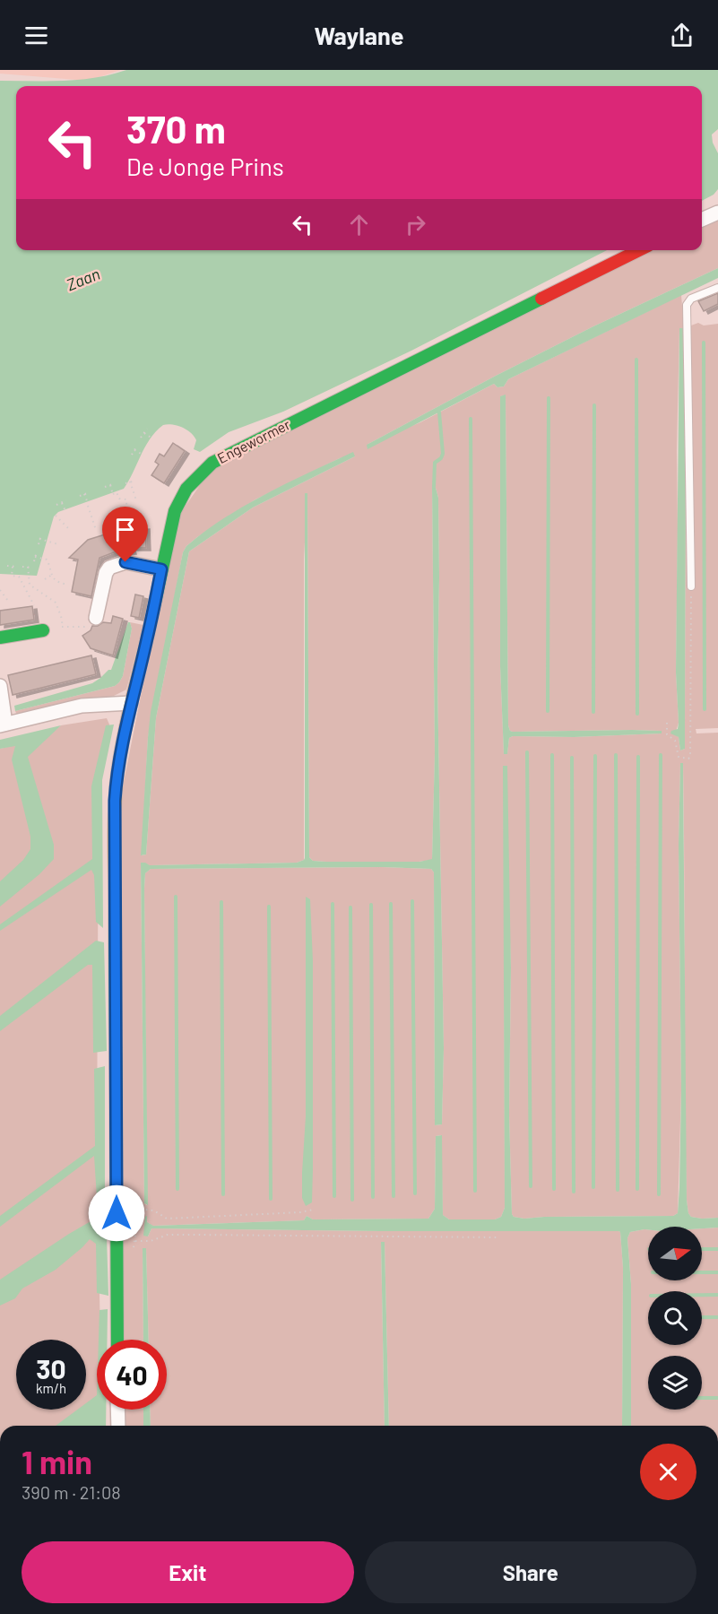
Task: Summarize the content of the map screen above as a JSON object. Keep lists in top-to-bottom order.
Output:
{
  "streets": {
    "street": ["Engewormer"]
  },
  "water": ["Zaan"],
  "north": "right",
  "page": {
    "header": "Waylane",
    "turn": ["370 m", "De Jonge Prins"],
    "speed": "30 km/h",
    "limit": "40",
    "heading": ["1 min", "390 m · 21:08"],
    "buttons": ["Exit", "Share"]
  }
}
